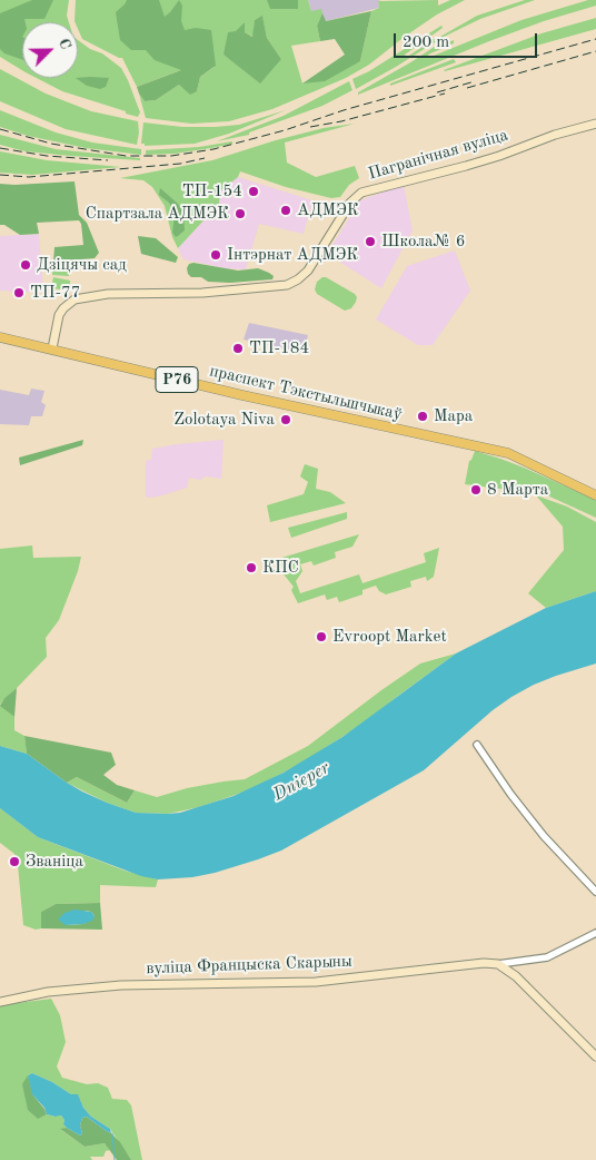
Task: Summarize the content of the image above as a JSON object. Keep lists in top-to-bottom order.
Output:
{
  "streets": {
    "main road": [
      "Пагранічная вуліца",
      "Р76",
      "праспект Тэкстыльшчыкаў",
      "вуліца Францыска Скарыны"
    ]
  },
  "crossings": [
    ["Пагранічная вуліца", "праспект Тэкстыльшчыкаў"]
  ],
  "water": ["Dnieper"],
  "places": [
    "ТП-154",
    "АДМЭК",
    "Спартзала АДМЭК",
    "Школа№ 6",
    "Інтэрнат АДМЭК",
    "Дзіцячы сад",
    "ТП-77",
    "ТП-184",
    "Мара",
    "Zolotaya Niva",
    "8 Марта",
    "КПС",
    "Evroopt Market",
    "Званіца"
  ],
  "scale_bar": "200 m",
  "north": "top right"
}
